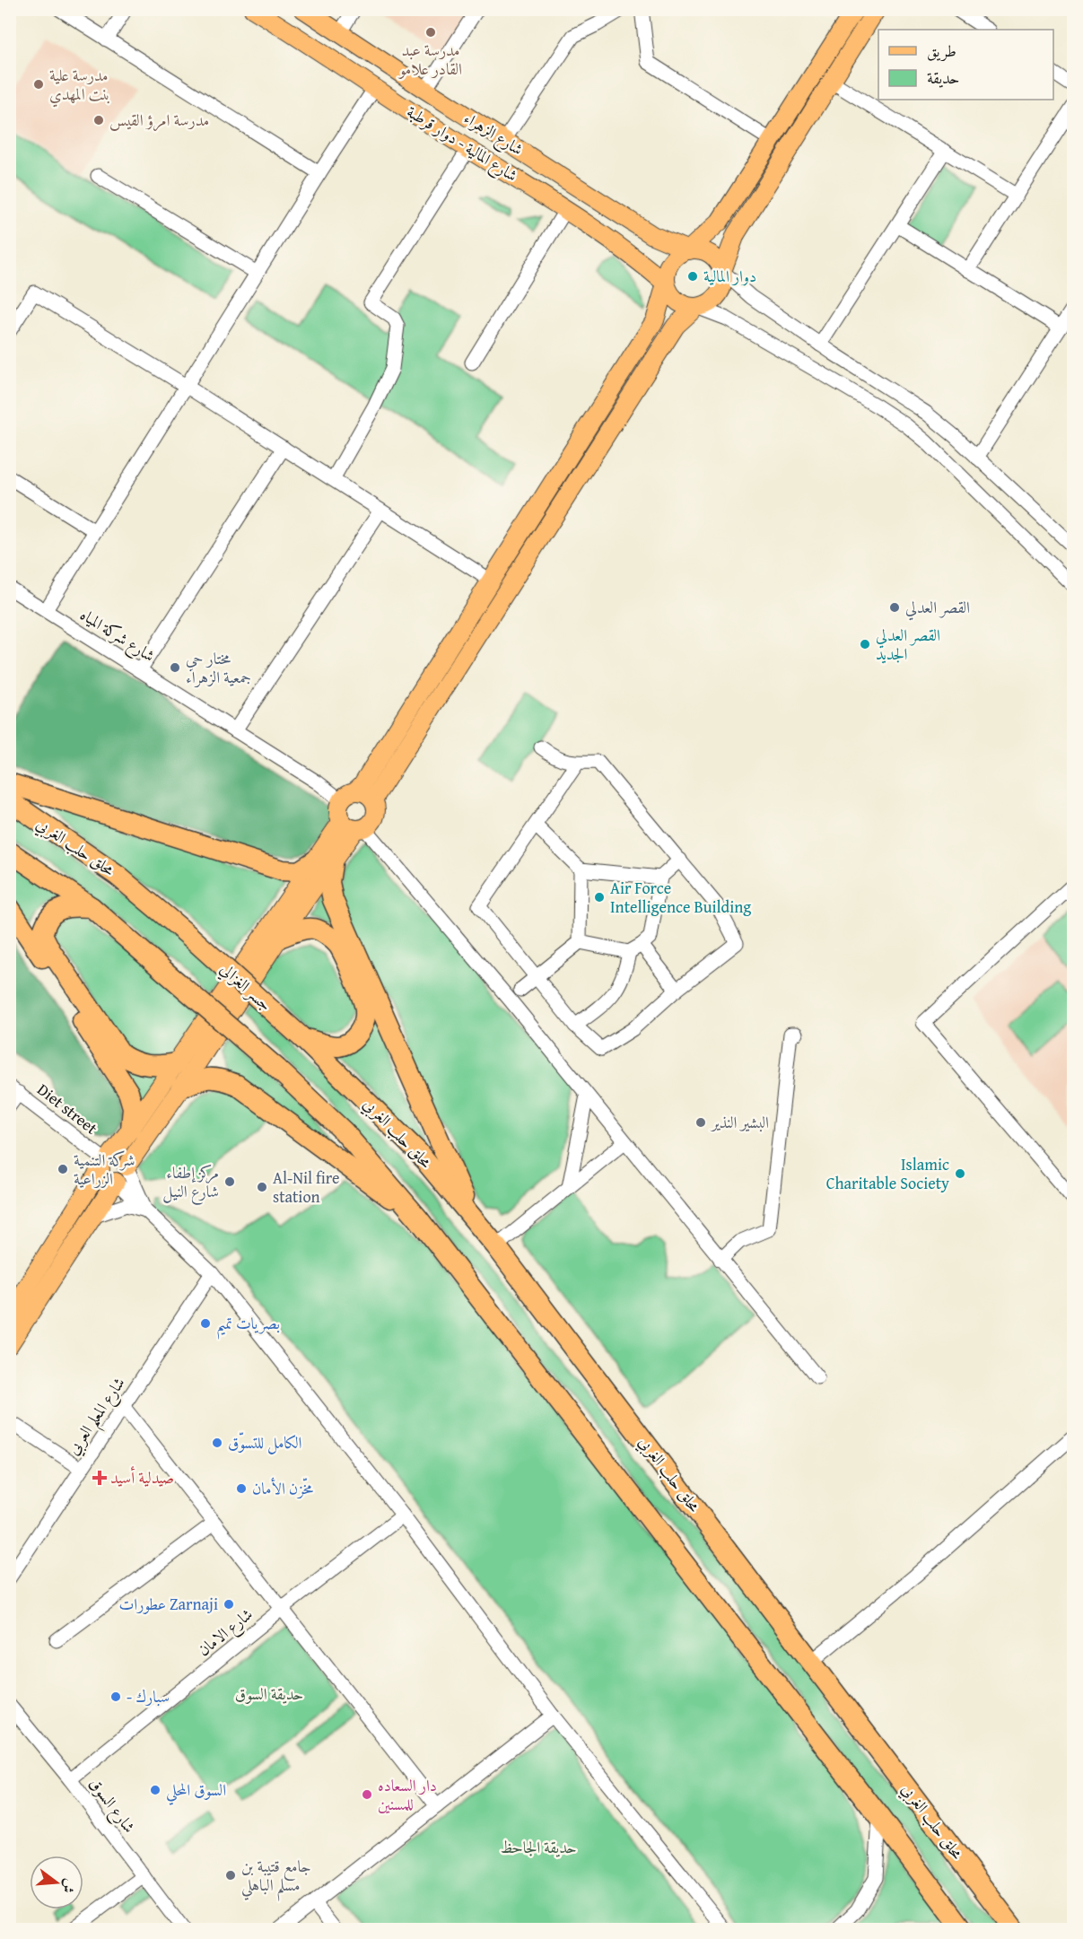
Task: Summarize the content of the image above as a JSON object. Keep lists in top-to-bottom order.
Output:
{
  "streets": {
    "highway": ["محلق حلب الغربي", "جسر الغزالي"],
    "main road": ["شارع الزهراء", "شارع المالية - دوار قرطبة"],
    "street": [
      "شارع شركة المياه",
      "Diet street",
      "شارع المعلم العربي",
      "شارع الامان",
      "شارع السوق"
    ]
  },
  "crossings": [
    ["شارع الزهراء", "شارع المالية - دوار قرطبة"],
    ["محلق حلب الغربي", "جسر الغزالي"],
    ["شارع الامان", "شارع السوق"]
  ],
  "parks": ["حديقة السوق", "حديقة الجاحظ"],
  "places": {
    "other": [
      "مدرسة عبد القادر علامو",
      "مدرسة علية بنت المهدي",
      "مدرسة امرؤ القيس",
      "دوار المالية",
      "القصر العدلي",
      "القصر العدلي الجديد",
      "مختار حي جمعية الزهراء",
      "Air Force Intelligence Building",
      "البشير النذير",
      "شركة التنمية الزراعية",
      "Islamic Charitable Society",
      "مركز إطفاء شارع النيل",
      "Al-Nil fire station",
      "بصريات تميم",
      "الكامل للتسوّق",
      "مخّزن الأمان",
      "عطورات Zarnaji",
      "- سبارك",
      "السوق المحلي",
      "دار السعاده للمسنين",
      "جامع قتيبة بن مسلم الباهلي"
    ],
    "health": ["صيدلية أسيد"]
  },
  "legend": ["طريق", "حديقة"],
  "north": "right"
}
